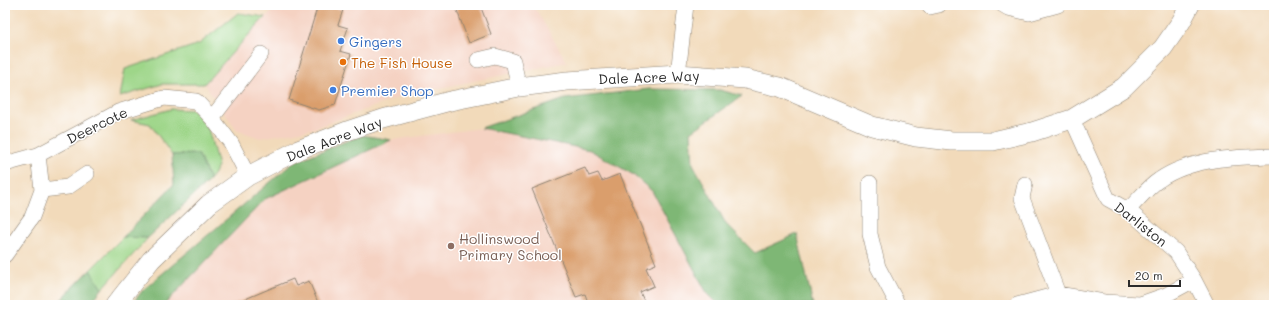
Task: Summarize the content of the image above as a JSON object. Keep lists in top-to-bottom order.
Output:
{
  "streets": {
    "street": ["Dale Acre Way", "Deercote", "Darliston"]
  },
  "crossings": [
    ["Dale Acre Way", "Deercote"],
    ["Dale Acre Way", "Darliston"]
  ],
  "places": [
    "Gingers",
    "The Fish House",
    "Premier Shop",
    "Hollinswood Primary School"
  ],
  "scale_bar": "20 m"
}
